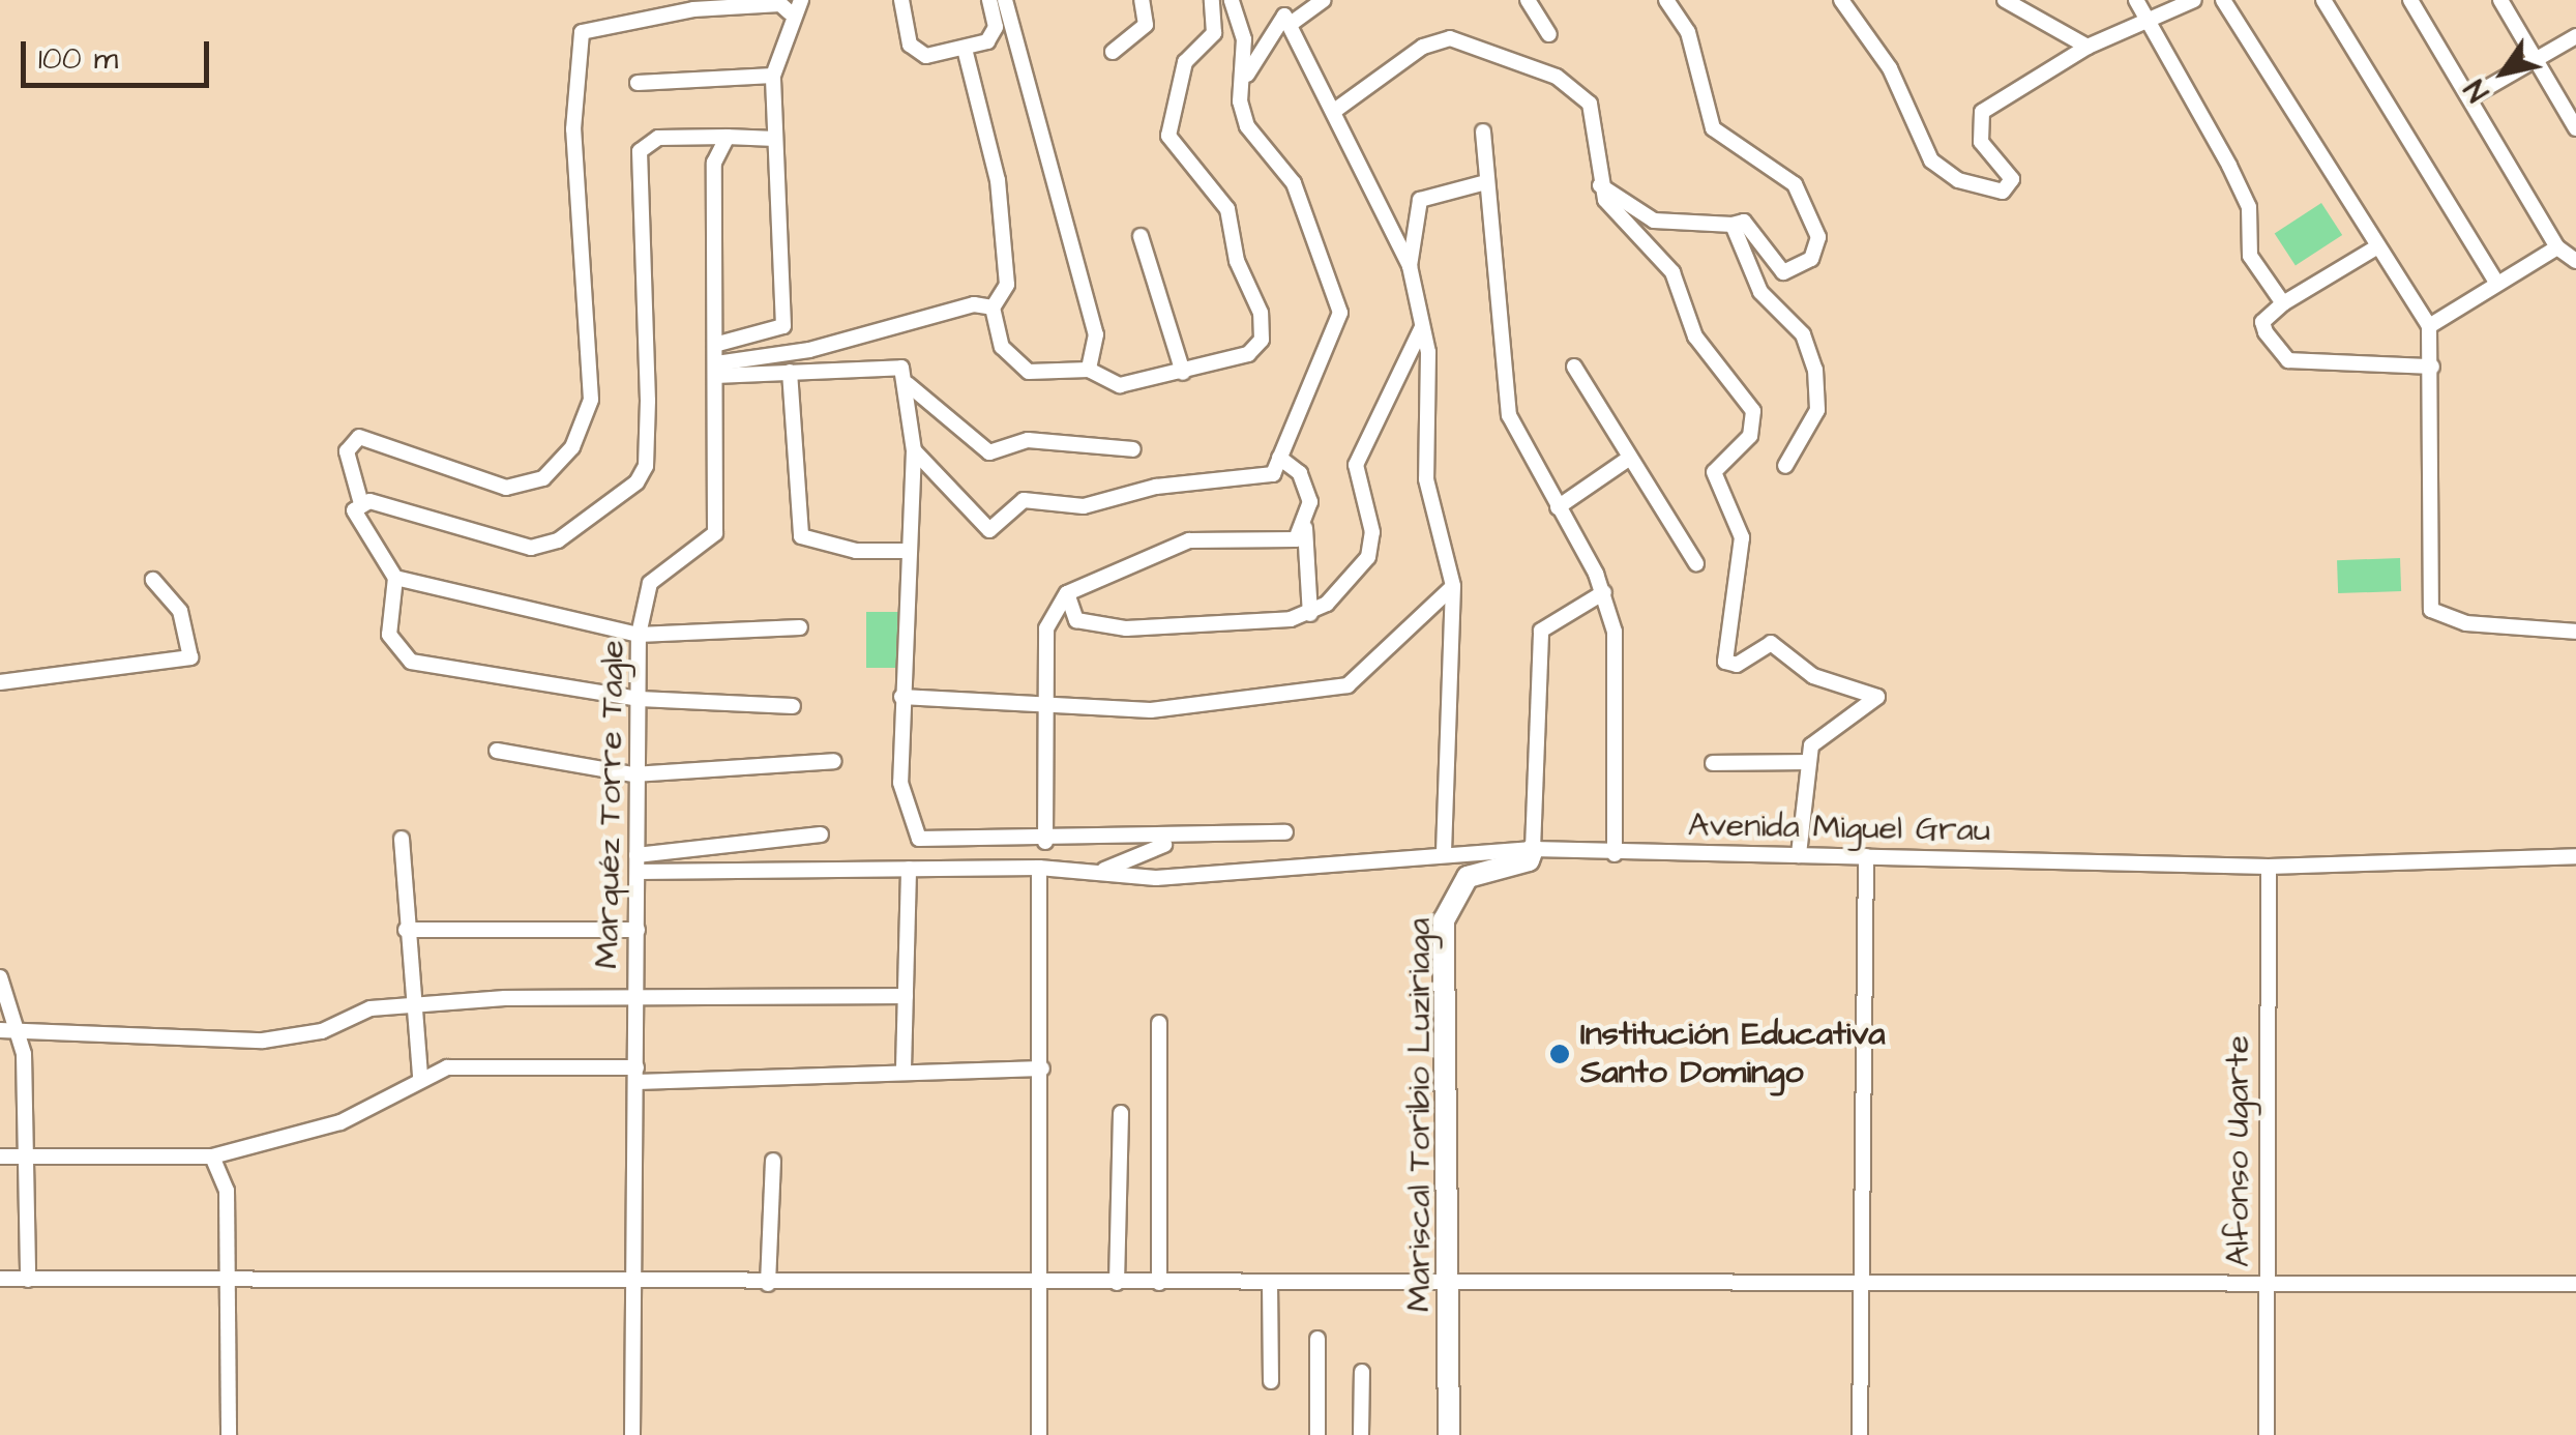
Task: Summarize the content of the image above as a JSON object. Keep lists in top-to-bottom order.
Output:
{
  "streets": {
    "street": [
      "Marquéz Torre Tagle",
      "Avenida Miguel Grau",
      "Mariscal Toribio Luziriaga",
      "Alfonso Ugarte"
    ]
  },
  "crossings": [
    ["Marquéz Torre Tagle", "Avenida Miguel Grau"],
    ["Avenida Miguel Grau", "Mariscal Toribio Luziriaga"],
    ["Avenida Miguel Grau", "Alfonso Ugarte"]
  ],
  "places": ["Institución Educativa Santo Domingo"],
  "scale_bar": "100 m",
  "north": "bottom left"
}
